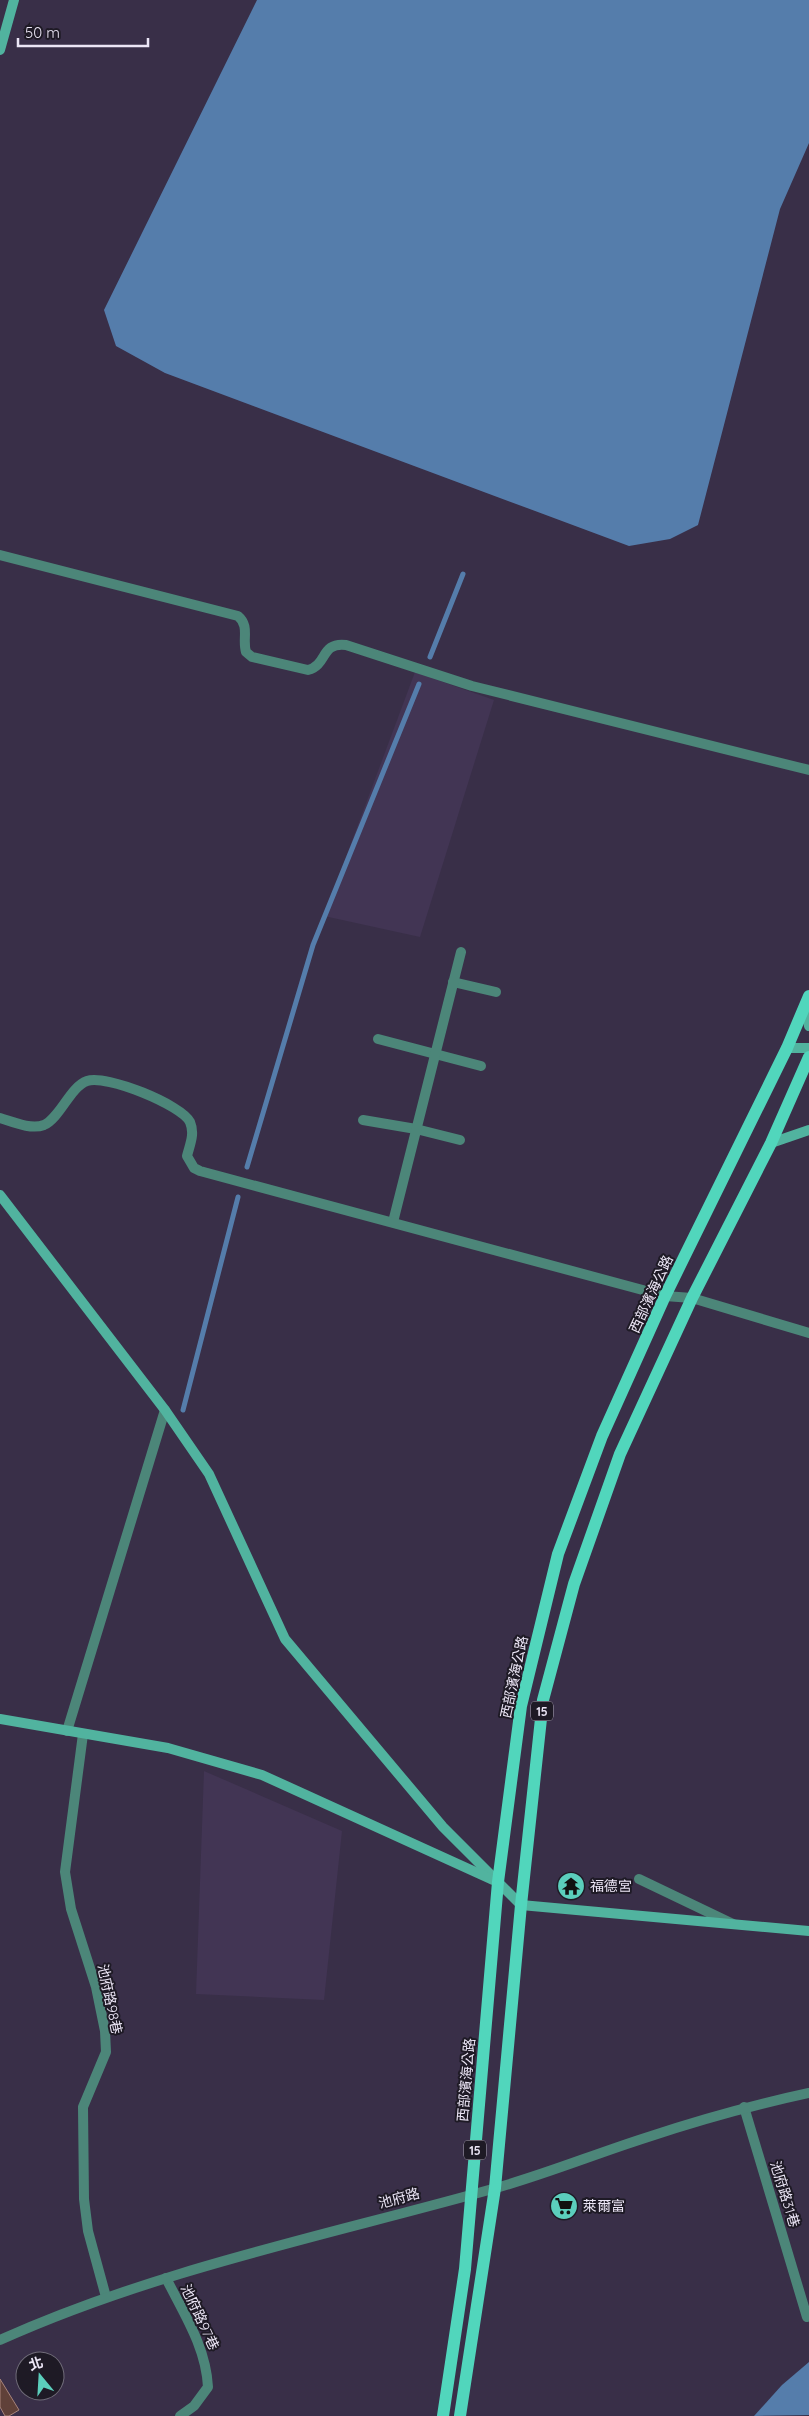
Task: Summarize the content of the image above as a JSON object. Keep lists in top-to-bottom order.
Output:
{
  "streets": {
    "main road": ["西部濱海公路", "15"],
    "street": [
      "池府路98巷",
      "池府路31巷",
      "池府路",
      "池府路97巷"
    ]
  },
  "crossings": [
    ["西部濱海公路", "池府路"],
    ["15", "池府路"],
    ["池府路98巷", "池府路"],
    ["池府路31巷", "池府路"],
    ["池府路", "池府路97巷"]
  ],
  "places": {
    "temple": ["福德宮"],
    "supermarket": ["萊爾富"]
  },
  "scale_bar": "50 m",
  "north": "top"
}
